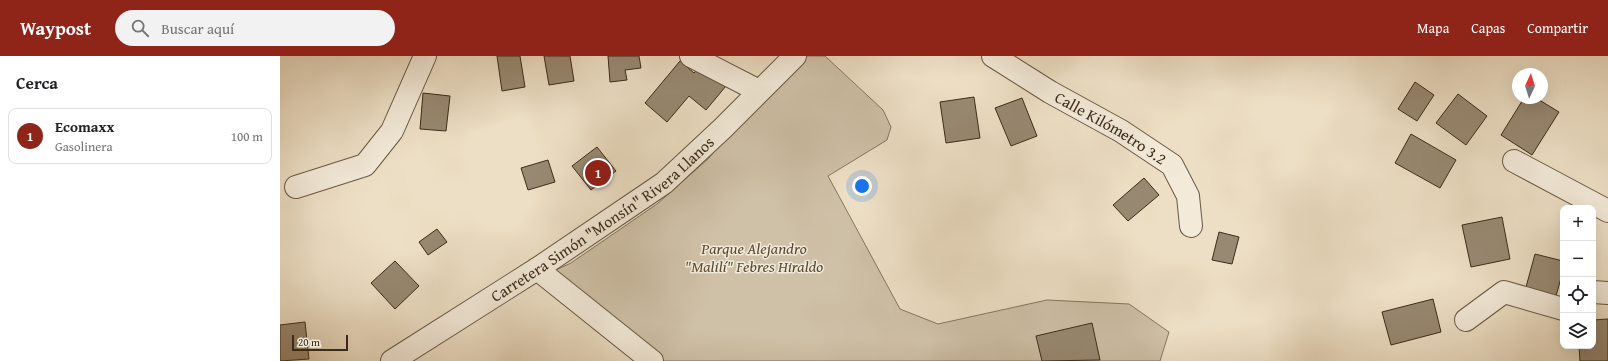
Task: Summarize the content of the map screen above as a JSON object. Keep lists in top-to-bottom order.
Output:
{
  "streets": {
    "street": ["Calle Kilómetro 3.2", "Carretera Simón \"Monsín\" Rivera Llanos"]
  },
  "parks": ["Parque Alejandro \"Malilí\" Febres Hiraldo"],
  "scale_bar": "20 m",
  "north": "top",
  "page": {
    "header": "Waypost",
    "search": "Buscar aquí",
    "nav": ["Mapa", "Capas", "Compartir"],
    "heading": "Cerca",
    "list": [
      {
        "mark": "1",
        "name": "Ecomaxx",
        "note": "Gasolinera",
        "value": "100 m"
      }
    ],
    "pins": "1",
    "map_buttons": ["+", "−"],
    "scale": "20 m"
  }
}
